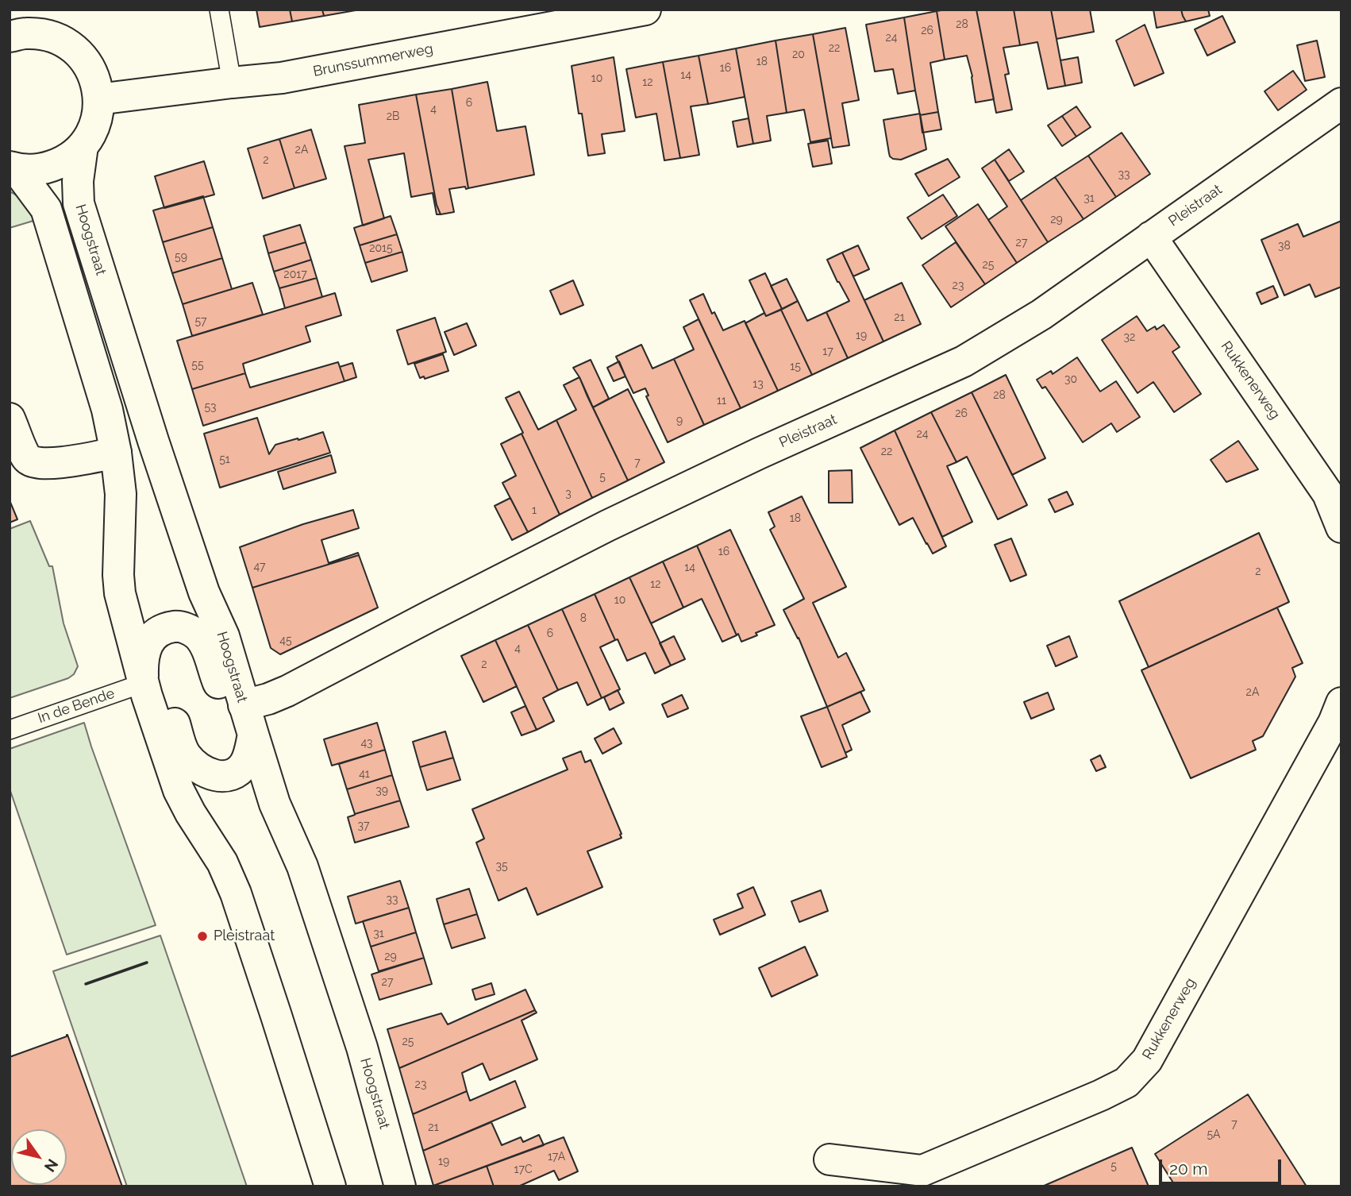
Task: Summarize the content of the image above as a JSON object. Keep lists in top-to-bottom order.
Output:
{
  "streets": {
    "street": [
      "Brunssummerweg",
      "Pleistraat",
      "Hoogstraat",
      "Rukkenerweg"
    ],
    "lane": ["In de Bende"]
  },
  "crossings": [
    ["Pleistraat", "Hoogstraat"],
    ["Pleistraat", "Rukkenerweg"]
  ],
  "places": ["Pleistraat"],
  "house_numbers": [
    "28",
    "26",
    "24",
    "22",
    "20",
    "18",
    "16",
    "14",
    "10",
    "12",
    "6",
    "4",
    "2B",
    "2A",
    "2",
    "33",
    "31",
    "29",
    "27",
    "38",
    "2015",
    "59",
    "25",
    "2017",
    "23",
    "21",
    "57",
    "19",
    "32",
    "17",
    "55",
    "15",
    "30",
    "13",
    "28",
    "11",
    "53",
    "26",
    "9",
    "24",
    "22",
    "51",
    "7",
    "5",
    "3",
    "1",
    "18",
    "16",
    "47",
    "14",
    "2",
    "12",
    "10",
    "8",
    "6",
    "45",
    "4",
    "2",
    "2A",
    "43",
    "41",
    "39",
    "37",
    "35",
    "33",
    "31",
    "29",
    "27",
    "25",
    "23",
    "7",
    "21",
    "5A",
    "17A",
    "19",
    "5",
    "17C"
  ],
  "scale_bar": "20 m",
  "north": "bottom right"
}
